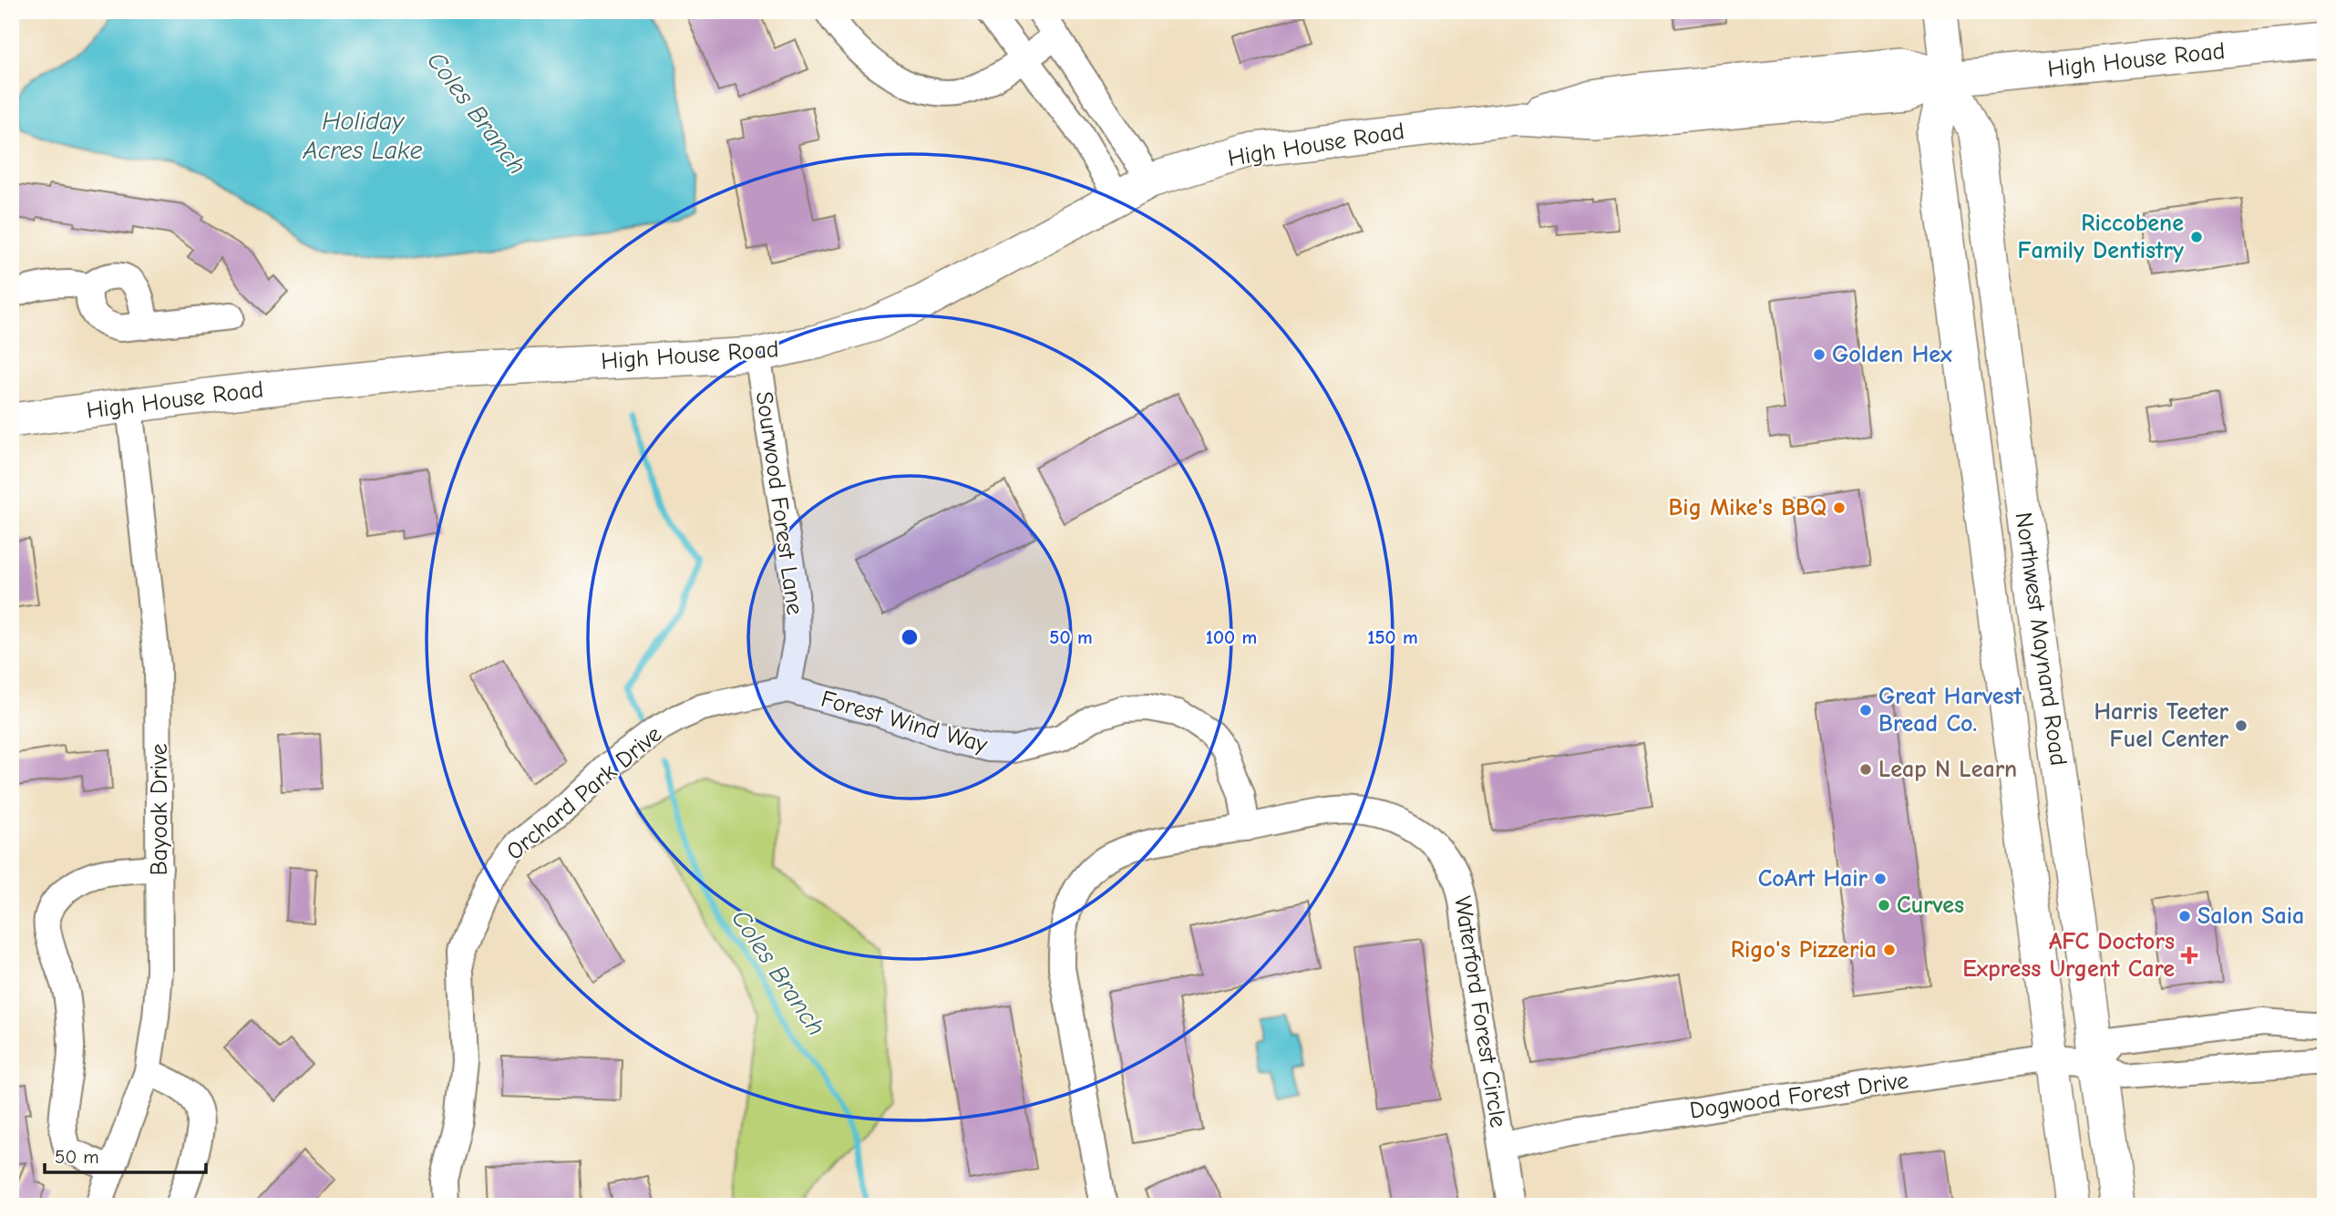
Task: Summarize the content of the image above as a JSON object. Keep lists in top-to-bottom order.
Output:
{
  "streets": {
    "main road": ["High House Road", "Northwest Maynard Road"],
    "street": [
      "Sourwood Forest Lane",
      "Forest Wind Way",
      "Orchard Park Drive",
      "Bayoak Drive",
      "Waterford Forest Circle",
      "Dogwood Forest Drive"
    ]
  },
  "crossings": [
    ["High House Road", "Sourwood Forest Lane"],
    ["High House Road", "Northwest Maynard Road"],
    ["High House Road", "Bayoak Drive"],
    ["Sourwood Forest Lane", "Forest Wind Way"],
    ["Sourwood Forest Lane", "Orchard Park Drive"],
    ["Northwest Maynard Road", "Dogwood Forest Drive"],
    ["Forest Wind Way", "Orchard Park Drive"],
    ["Forest Wind Way", "Waterford Forest Circle"],
    ["Waterford Forest Circle", "Dogwood Forest Drive"]
  ],
  "water": ["Coles Branch", "Holiday Acres Lake"],
  "places": {
    "other": [
      "Riccobene Family Dentistry",
      "Golden Hex",
      "Big Mike's BBQ",
      "Great Harvest Bread Co.",
      "Harris Teeter Fuel Center",
      "Leap N Learn",
      "CoArt Hair",
      "Curves",
      "Salon Saia",
      "Rigo's Pizzeria"
    ],
    "health": ["AFC Doctors Express Urgent Care"]
  },
  "scale_bar": "50 m",
  "rings": ["50 m", "100 m", "150 m"]
}
